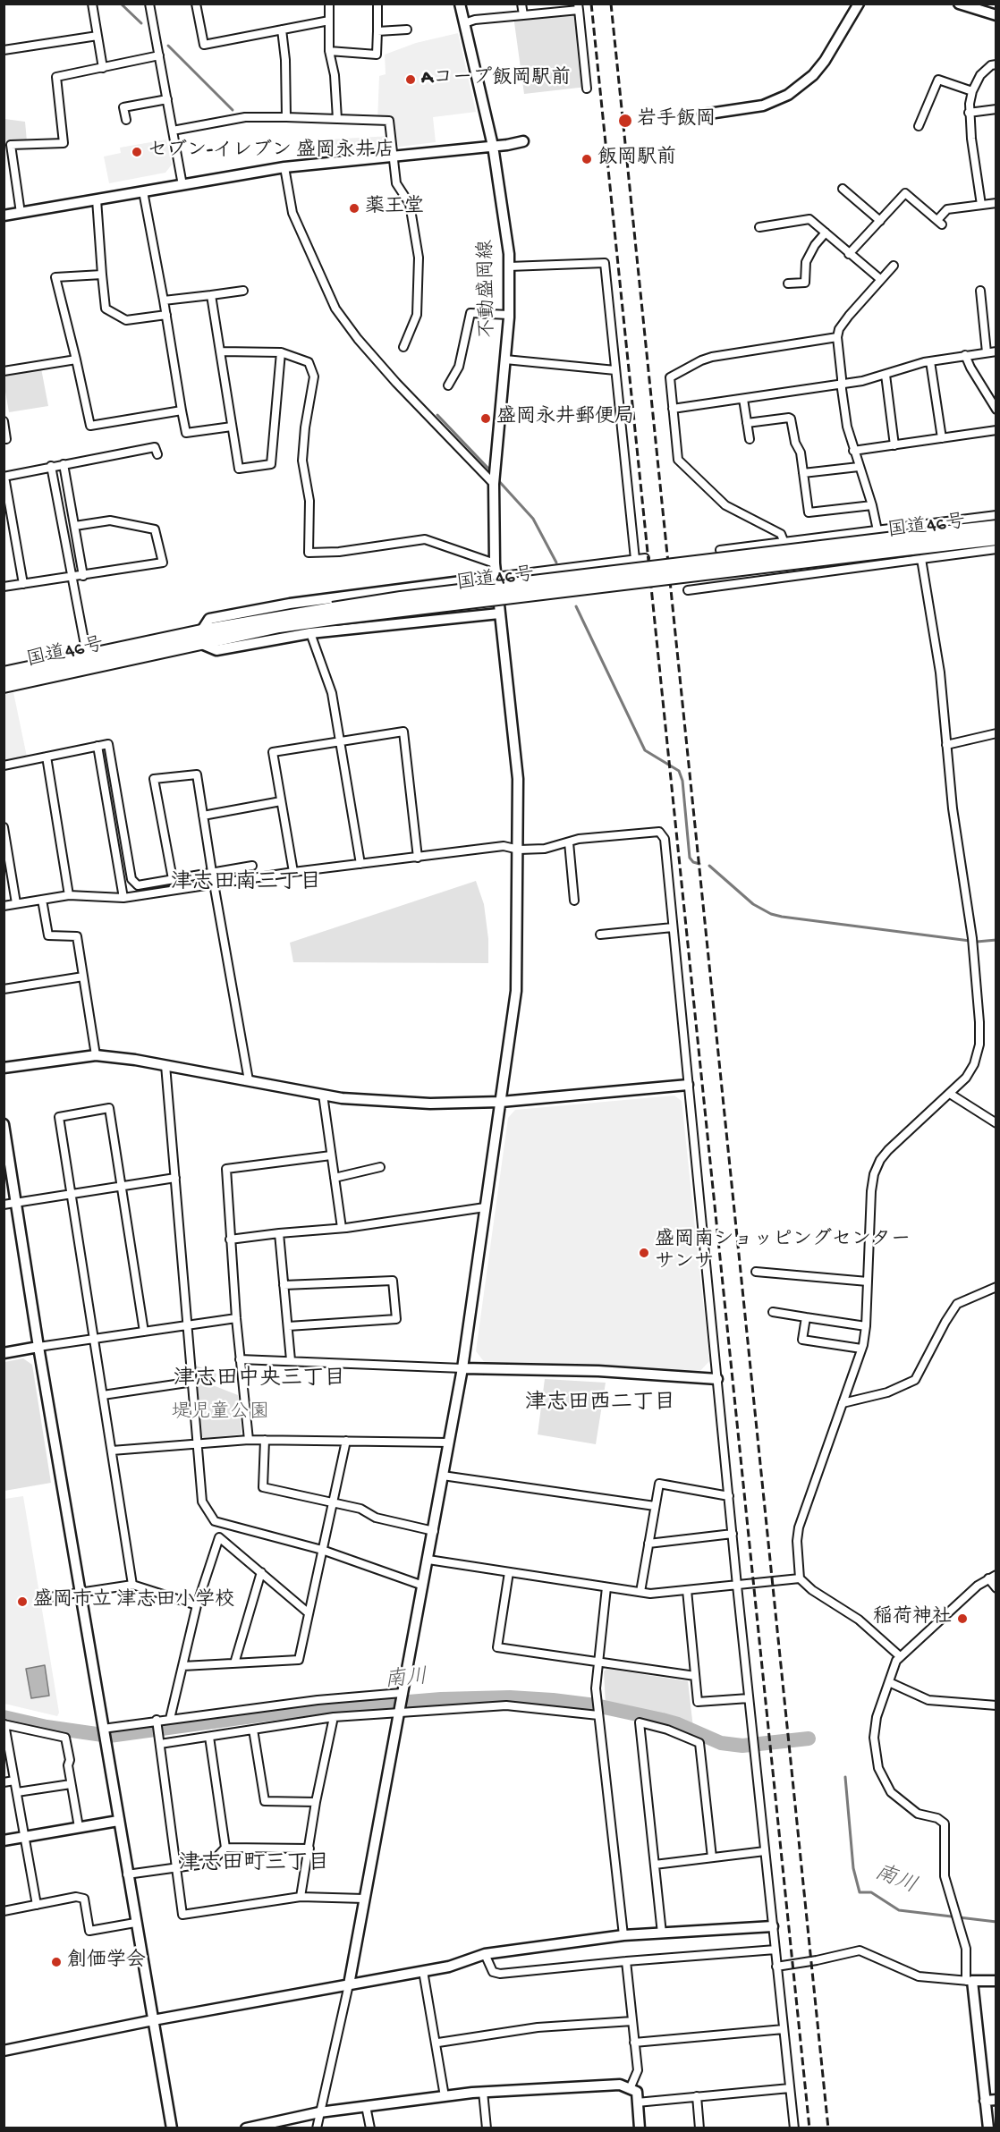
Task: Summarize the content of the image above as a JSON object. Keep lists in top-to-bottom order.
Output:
{
  "streets": {
    "highway": ["国道46号"],
    "street": ["不動盛岡線"]
  },
  "districts": [
    "津志田南三丁目",
    "津志田中央三丁目",
    "津志田西二丁目",
    "津志田町三丁目"
  ],
  "water": ["南川"],
  "parks": ["堤児童公園"],
  "places": [
    "Aコープ飯岡駅前",
    "岩手飯岡",
    "セブン-イレブン 盛岡永井店",
    "飯岡駅前",
    "薬王堂",
    "盛岡永井郵便局",
    "盛岡南ショッピングセンター サンサ",
    "盛岡市立 津志田小学校",
    "稲荷神社",
    "創価学会"
  ]
}
